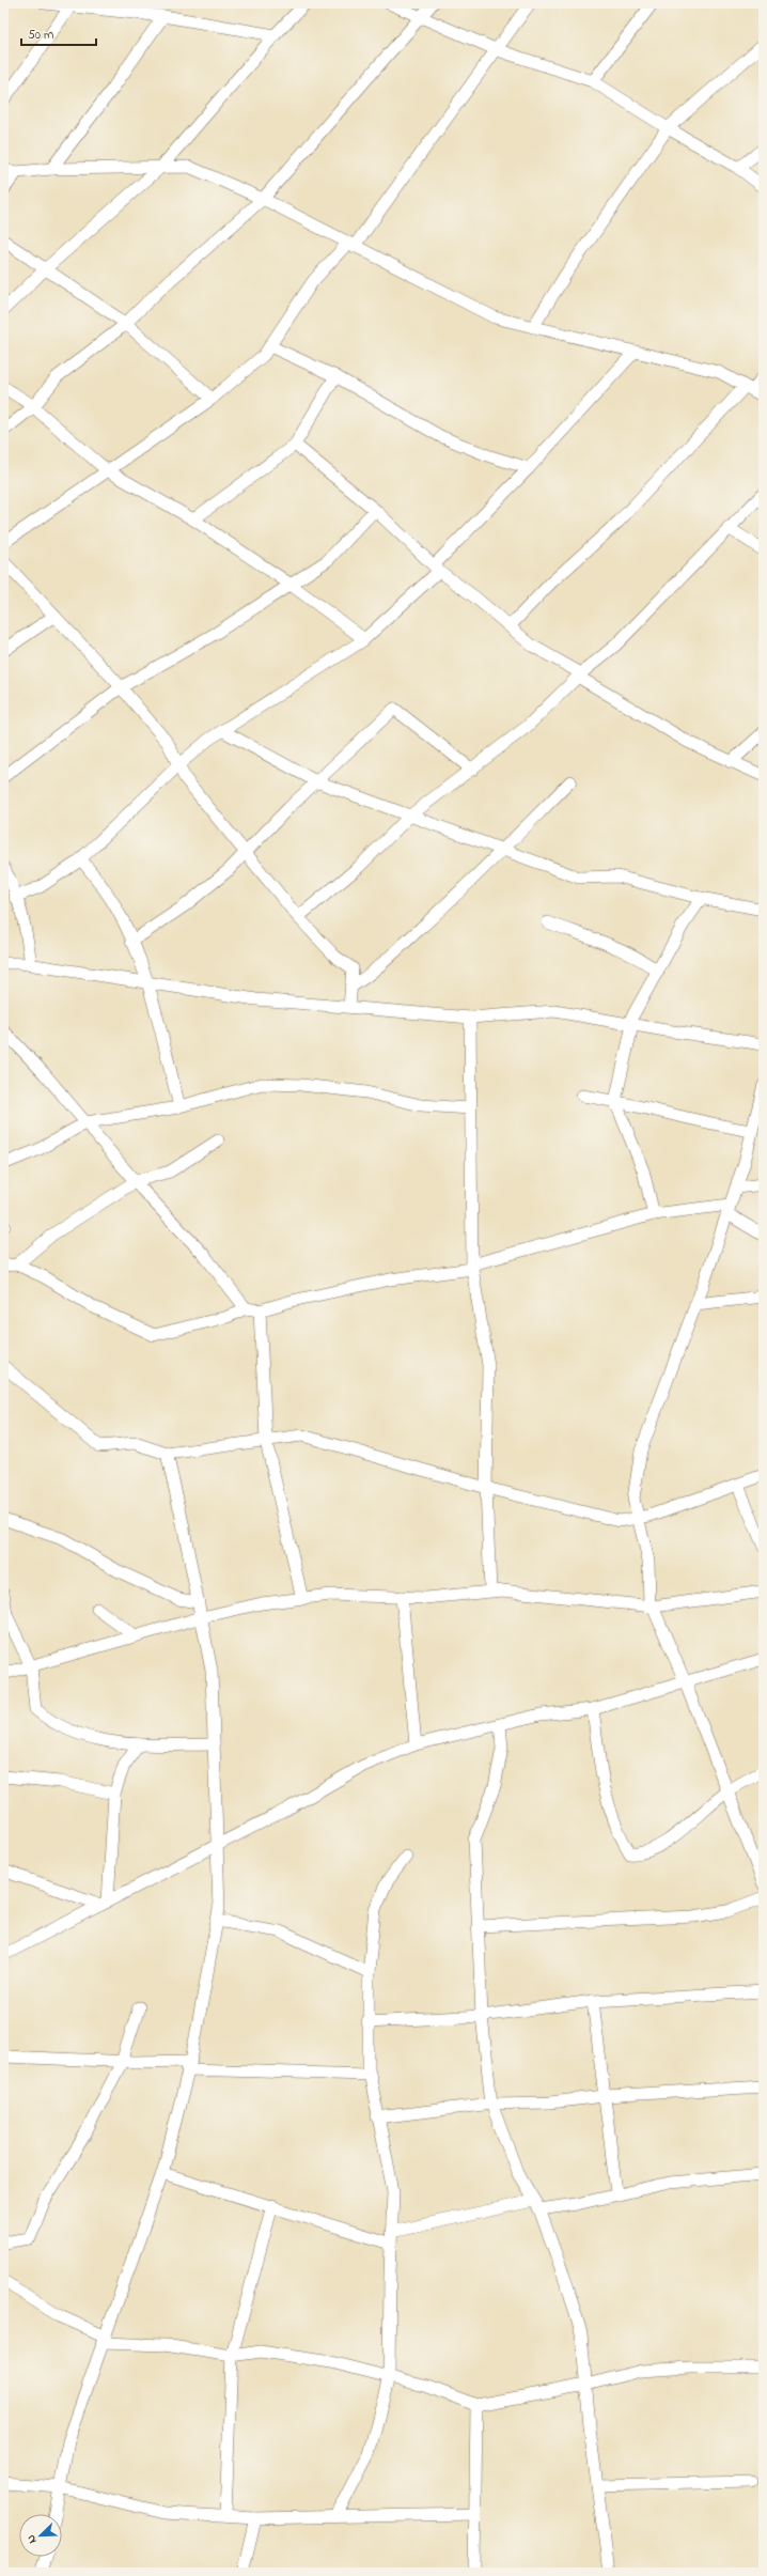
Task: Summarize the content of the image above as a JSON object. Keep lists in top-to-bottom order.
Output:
{
  "scale_bar": "50 m",
  "north": "bottom left"
}
